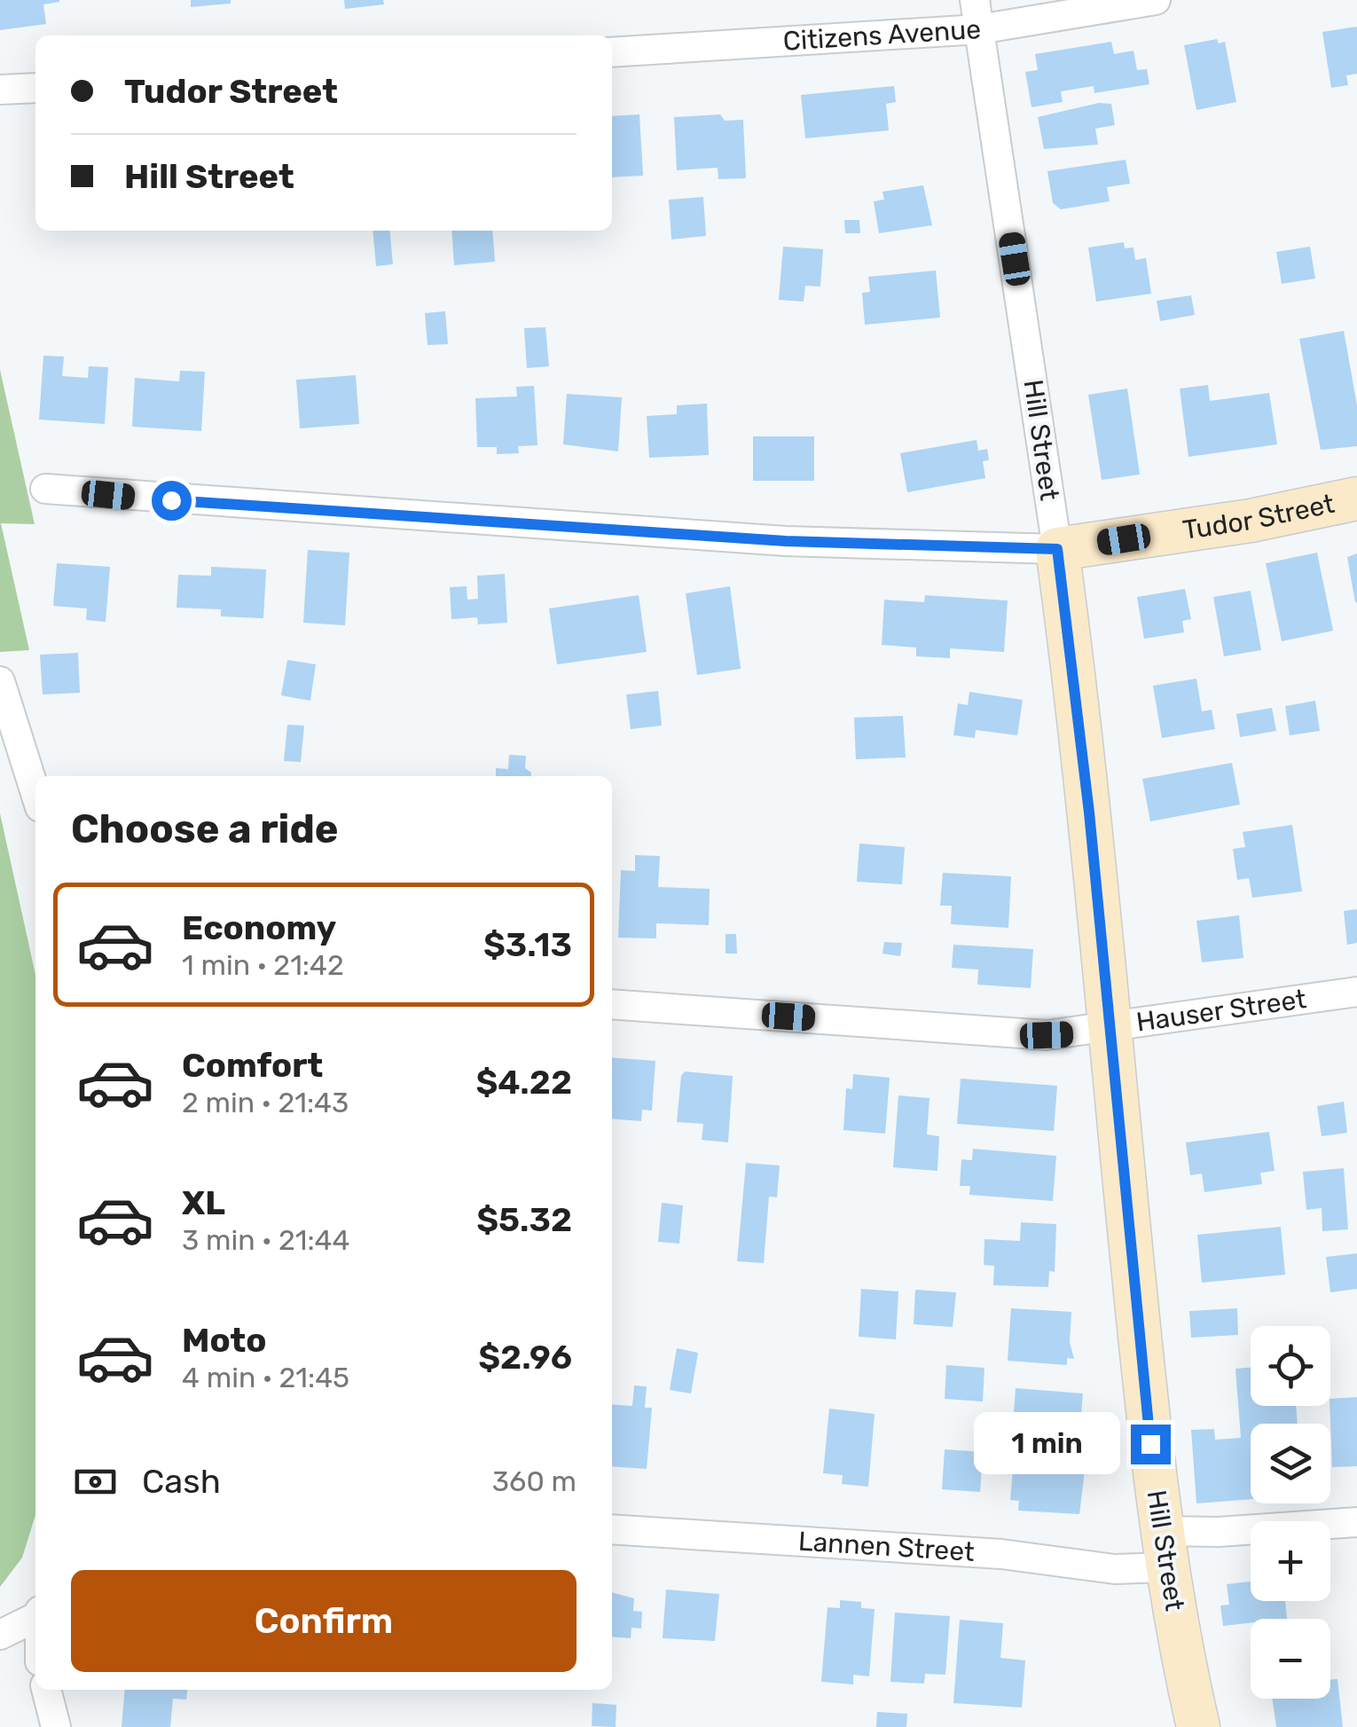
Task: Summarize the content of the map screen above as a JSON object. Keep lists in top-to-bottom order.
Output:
{
  "streets": {
    "street": [
      "Citizens Avenue",
      "Hill Street",
      "Tudor Street",
      "Hauser Street",
      "Lannen Street"
    ]
  },
  "crossings": [
    ["Citizens Avenue", "Hill Street"],
    ["Hill Street", "Tudor Street"],
    ["Hill Street", "Hauser Street"],
    ["Hill Street", "Lannen Street"]
  ],
  "page": {
    "banner": ["Tudor Street", "Hill Street"],
    "heading": "Choose a ride",
    "list": [
      {
        "name": "Economy",
        "note": "1 min · 21:42",
        "value": "$3.13"
      },
      {
        "name": "Comfort",
        "note": "2 min · 21:43",
        "value": "$4.22"
      },
      {
        "name": "XL",
        "note": "3 min · 21:44",
        "value": "$5.32"
      },
      {
        "name": "Moto",
        "note": "4 min · 21:45",
        "value": "$2.96"
      }
    ],
    "map_buttons": ["+", "−"],
    "bubble": "1 min",
    "pay": ["Cash", "360 m"],
    "buttons": "Confirm"
  }
}
